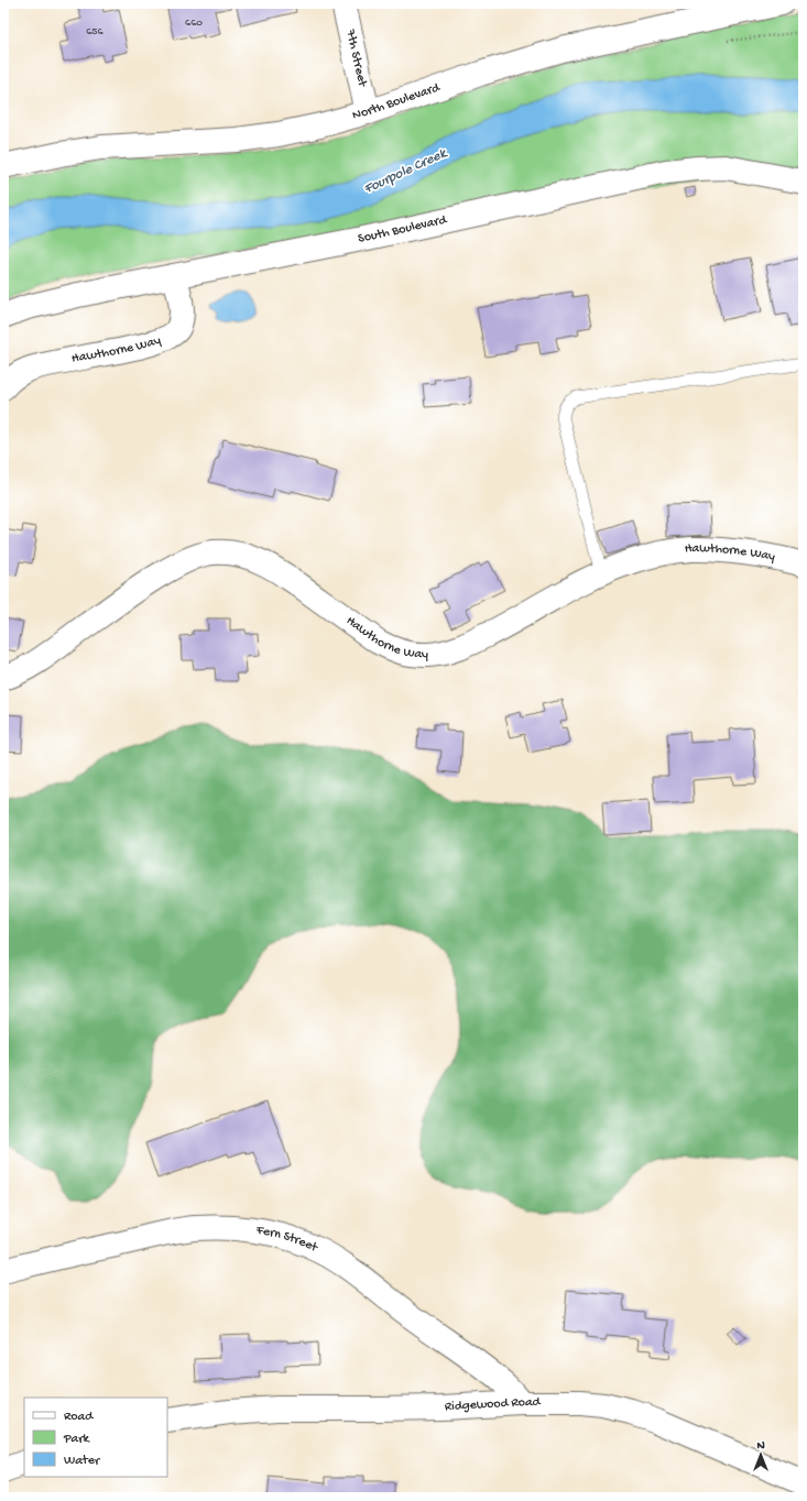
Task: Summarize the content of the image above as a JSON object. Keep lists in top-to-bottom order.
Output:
{
  "streets": {
    "street": [
      "7th Street",
      "North Boulevard",
      "South Boulevard",
      "Hawthorne Way",
      "Fern Street",
      "Ridgewood Road"
    ]
  },
  "crossings": [
    ["7th Street", "North Boulevard"],
    ["South Boulevard", "Hawthorne Way"],
    ["Fern Street", "Ridgewood Road"]
  ],
  "water": ["Fourpole Creek"],
  "house_numbers": ["660", "656"],
  "legend": ["Road", "Park", "Water"],
  "north": "top"
}
